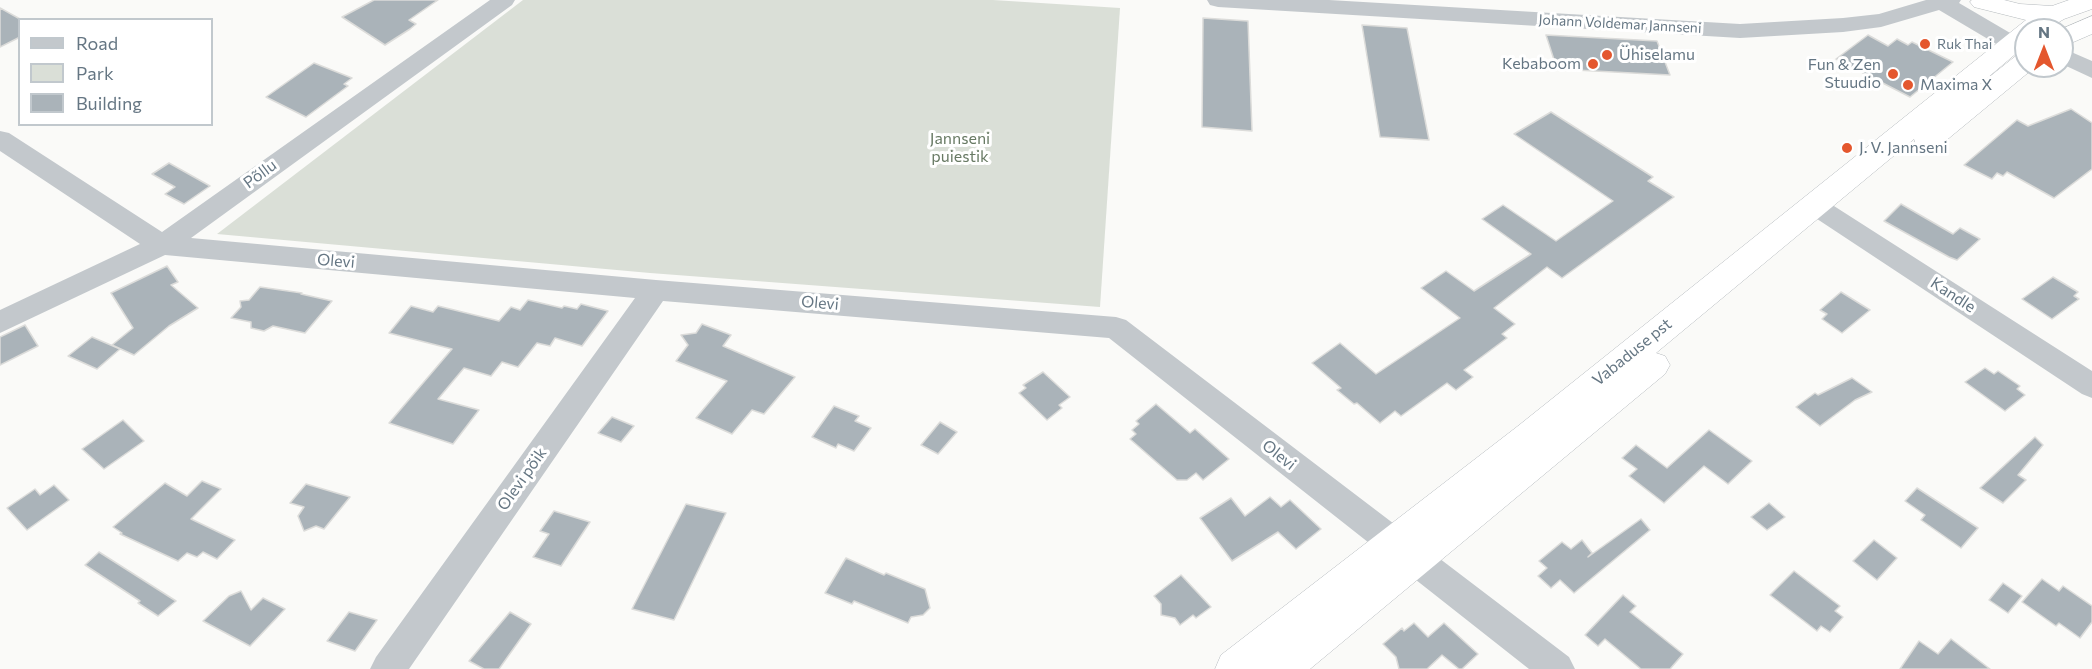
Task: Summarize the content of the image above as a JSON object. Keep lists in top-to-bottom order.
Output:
{
  "streets": {
    "highway": ["Vabaduse pst"],
    "street": [
      "Johann Voldemar Jannseni",
      "Põllu",
      "Olevi",
      "Kandle",
      "Olevi põik"
    ]
  },
  "crossings": [
    ["Põllu", "Olevi"],
    ["Olevi", "Vabaduse pst"],
    ["Olevi", "Olevi põik"],
    ["Kandle", "Vabaduse pst"]
  ],
  "parks": ["Jannseni puiestik"],
  "places": [
    "Ruk Thai",
    "Ühiselamu",
    "Kebaboom",
    "Fun & Zen Stuudio",
    "Maxima X",
    "J. V. Jannseni"
  ],
  "legend": ["Road", "Park", "Building"],
  "north": "top"
}
